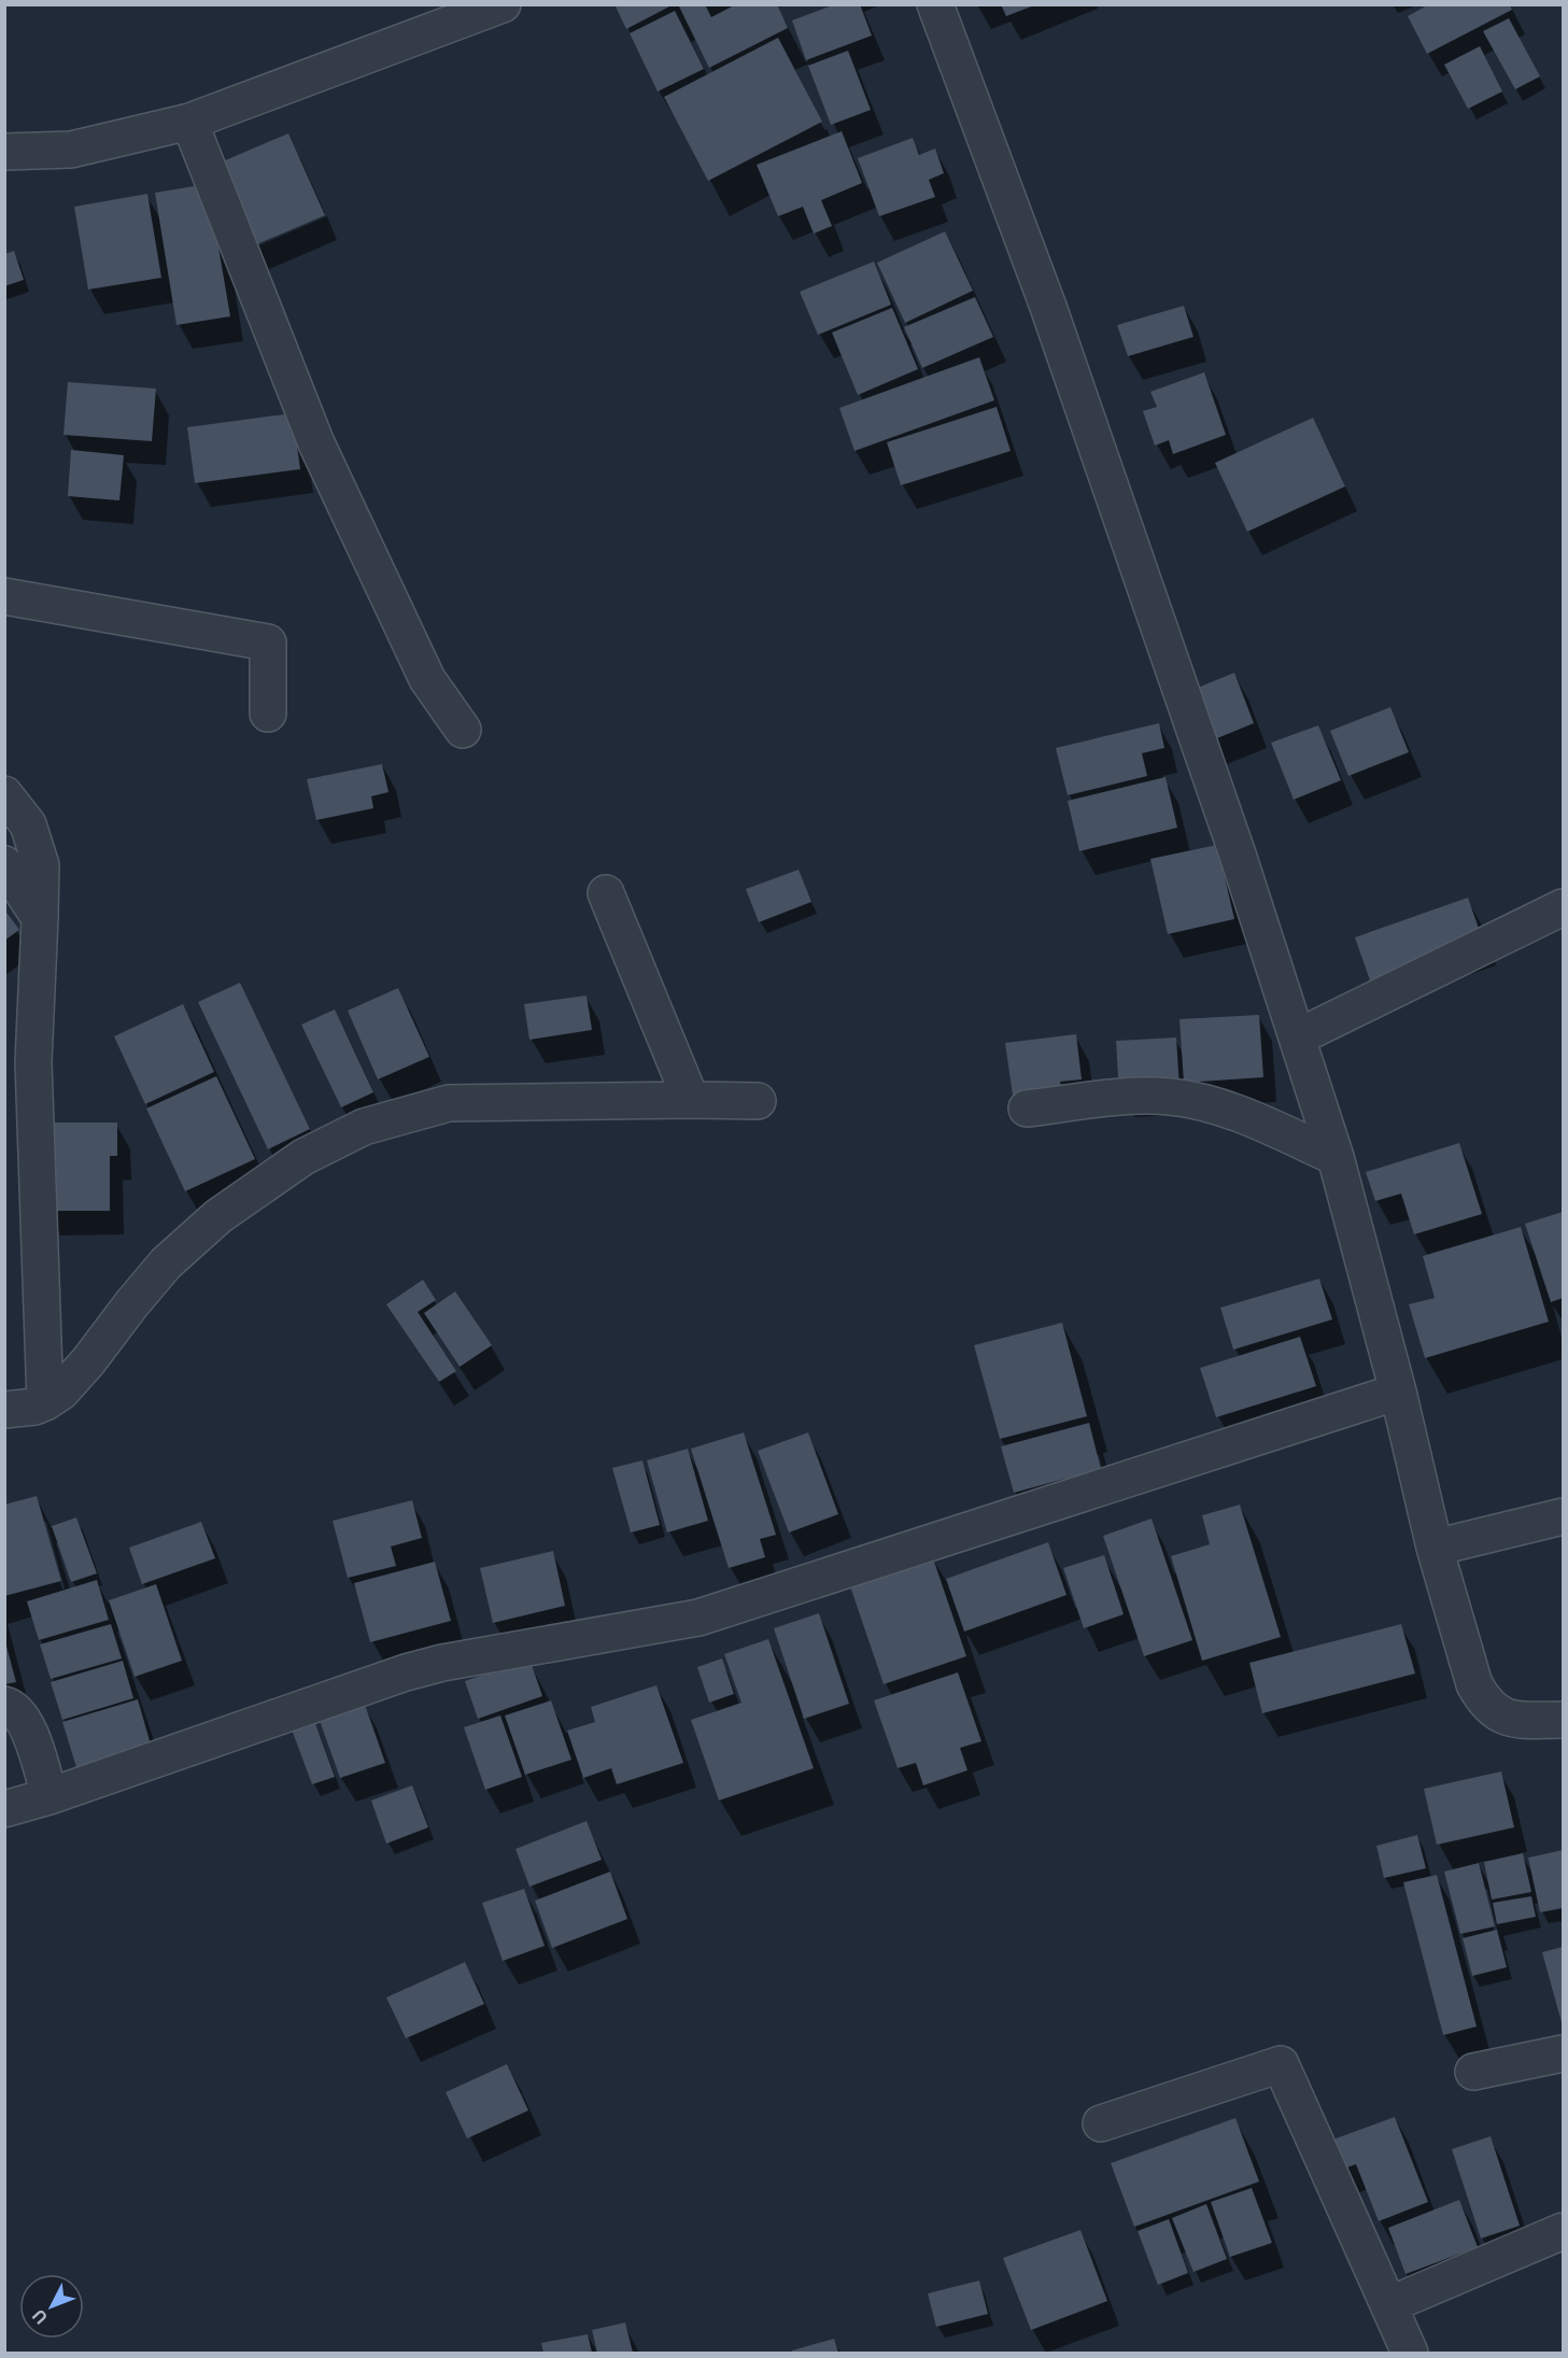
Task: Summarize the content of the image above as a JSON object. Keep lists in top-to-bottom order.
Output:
{
  "north": "bottom left"
}
